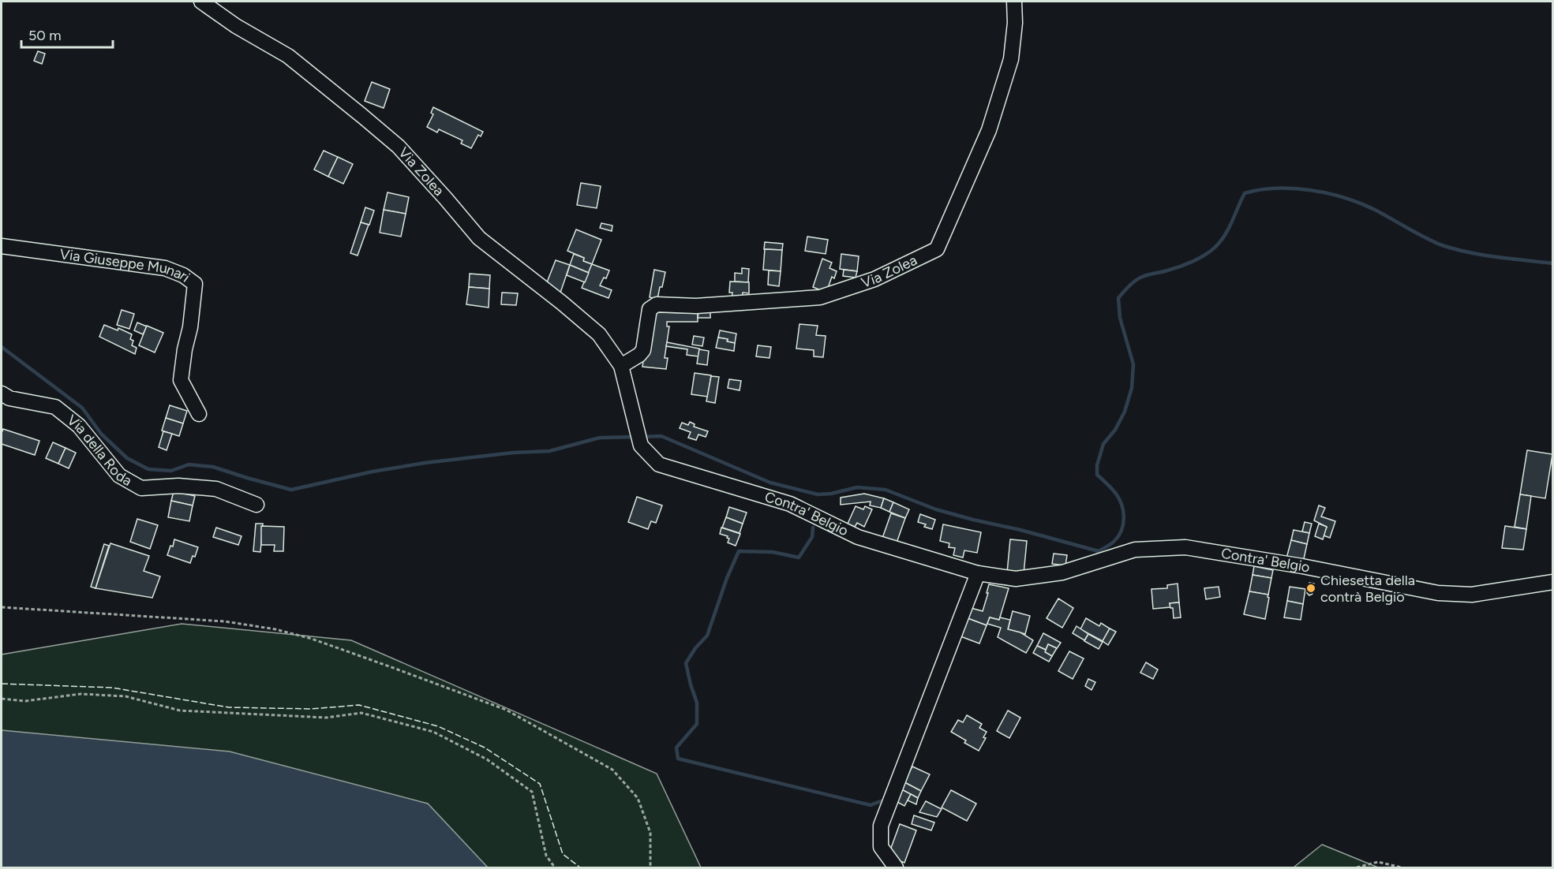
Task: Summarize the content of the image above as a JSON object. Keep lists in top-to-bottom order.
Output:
{
  "streets": {
    "street": [
      "Via Zolea",
      "Via Giuseppe Munari",
      "Via della Roda",
      "Contra' Belgio"
    ]
  },
  "crossings": [
    ["Via Zolea", "Contra' Belgio"]
  ],
  "places": ["Chiesetta della contrà Belgio"],
  "scale_bar": "50 m"
}
